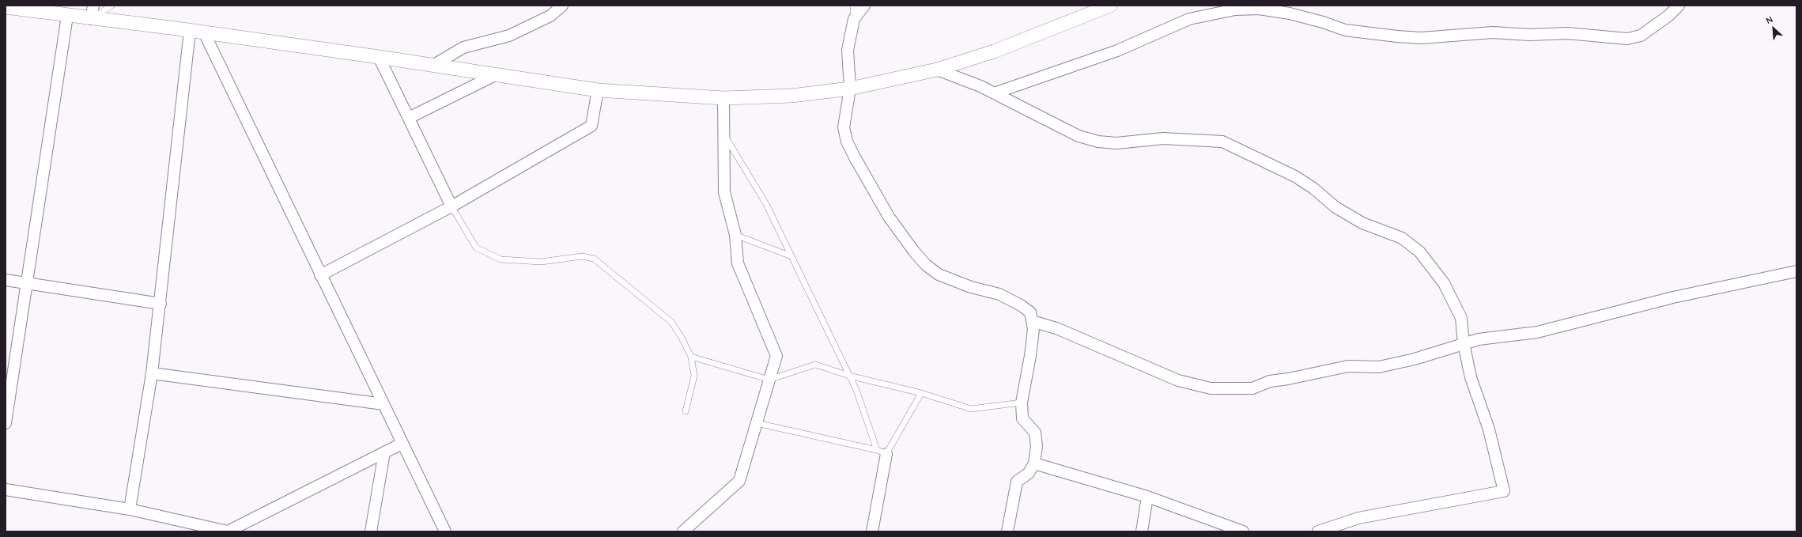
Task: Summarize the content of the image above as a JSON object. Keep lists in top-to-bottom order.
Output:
{
  "north": "top left"
}
